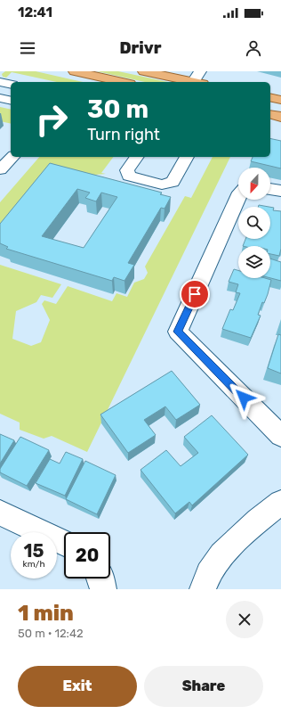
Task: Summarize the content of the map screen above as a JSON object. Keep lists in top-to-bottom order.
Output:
{
  "north": "bottom",
  "page": {
    "status": "12:41",
    "header": "Drivr",
    "turn": ["30 m", "Turn right"],
    "speed": "15 km/h",
    "limit": "20",
    "heading": ["1 min", "50 m · 12:42"],
    "buttons": ["Exit", "Share"]
  }
}
